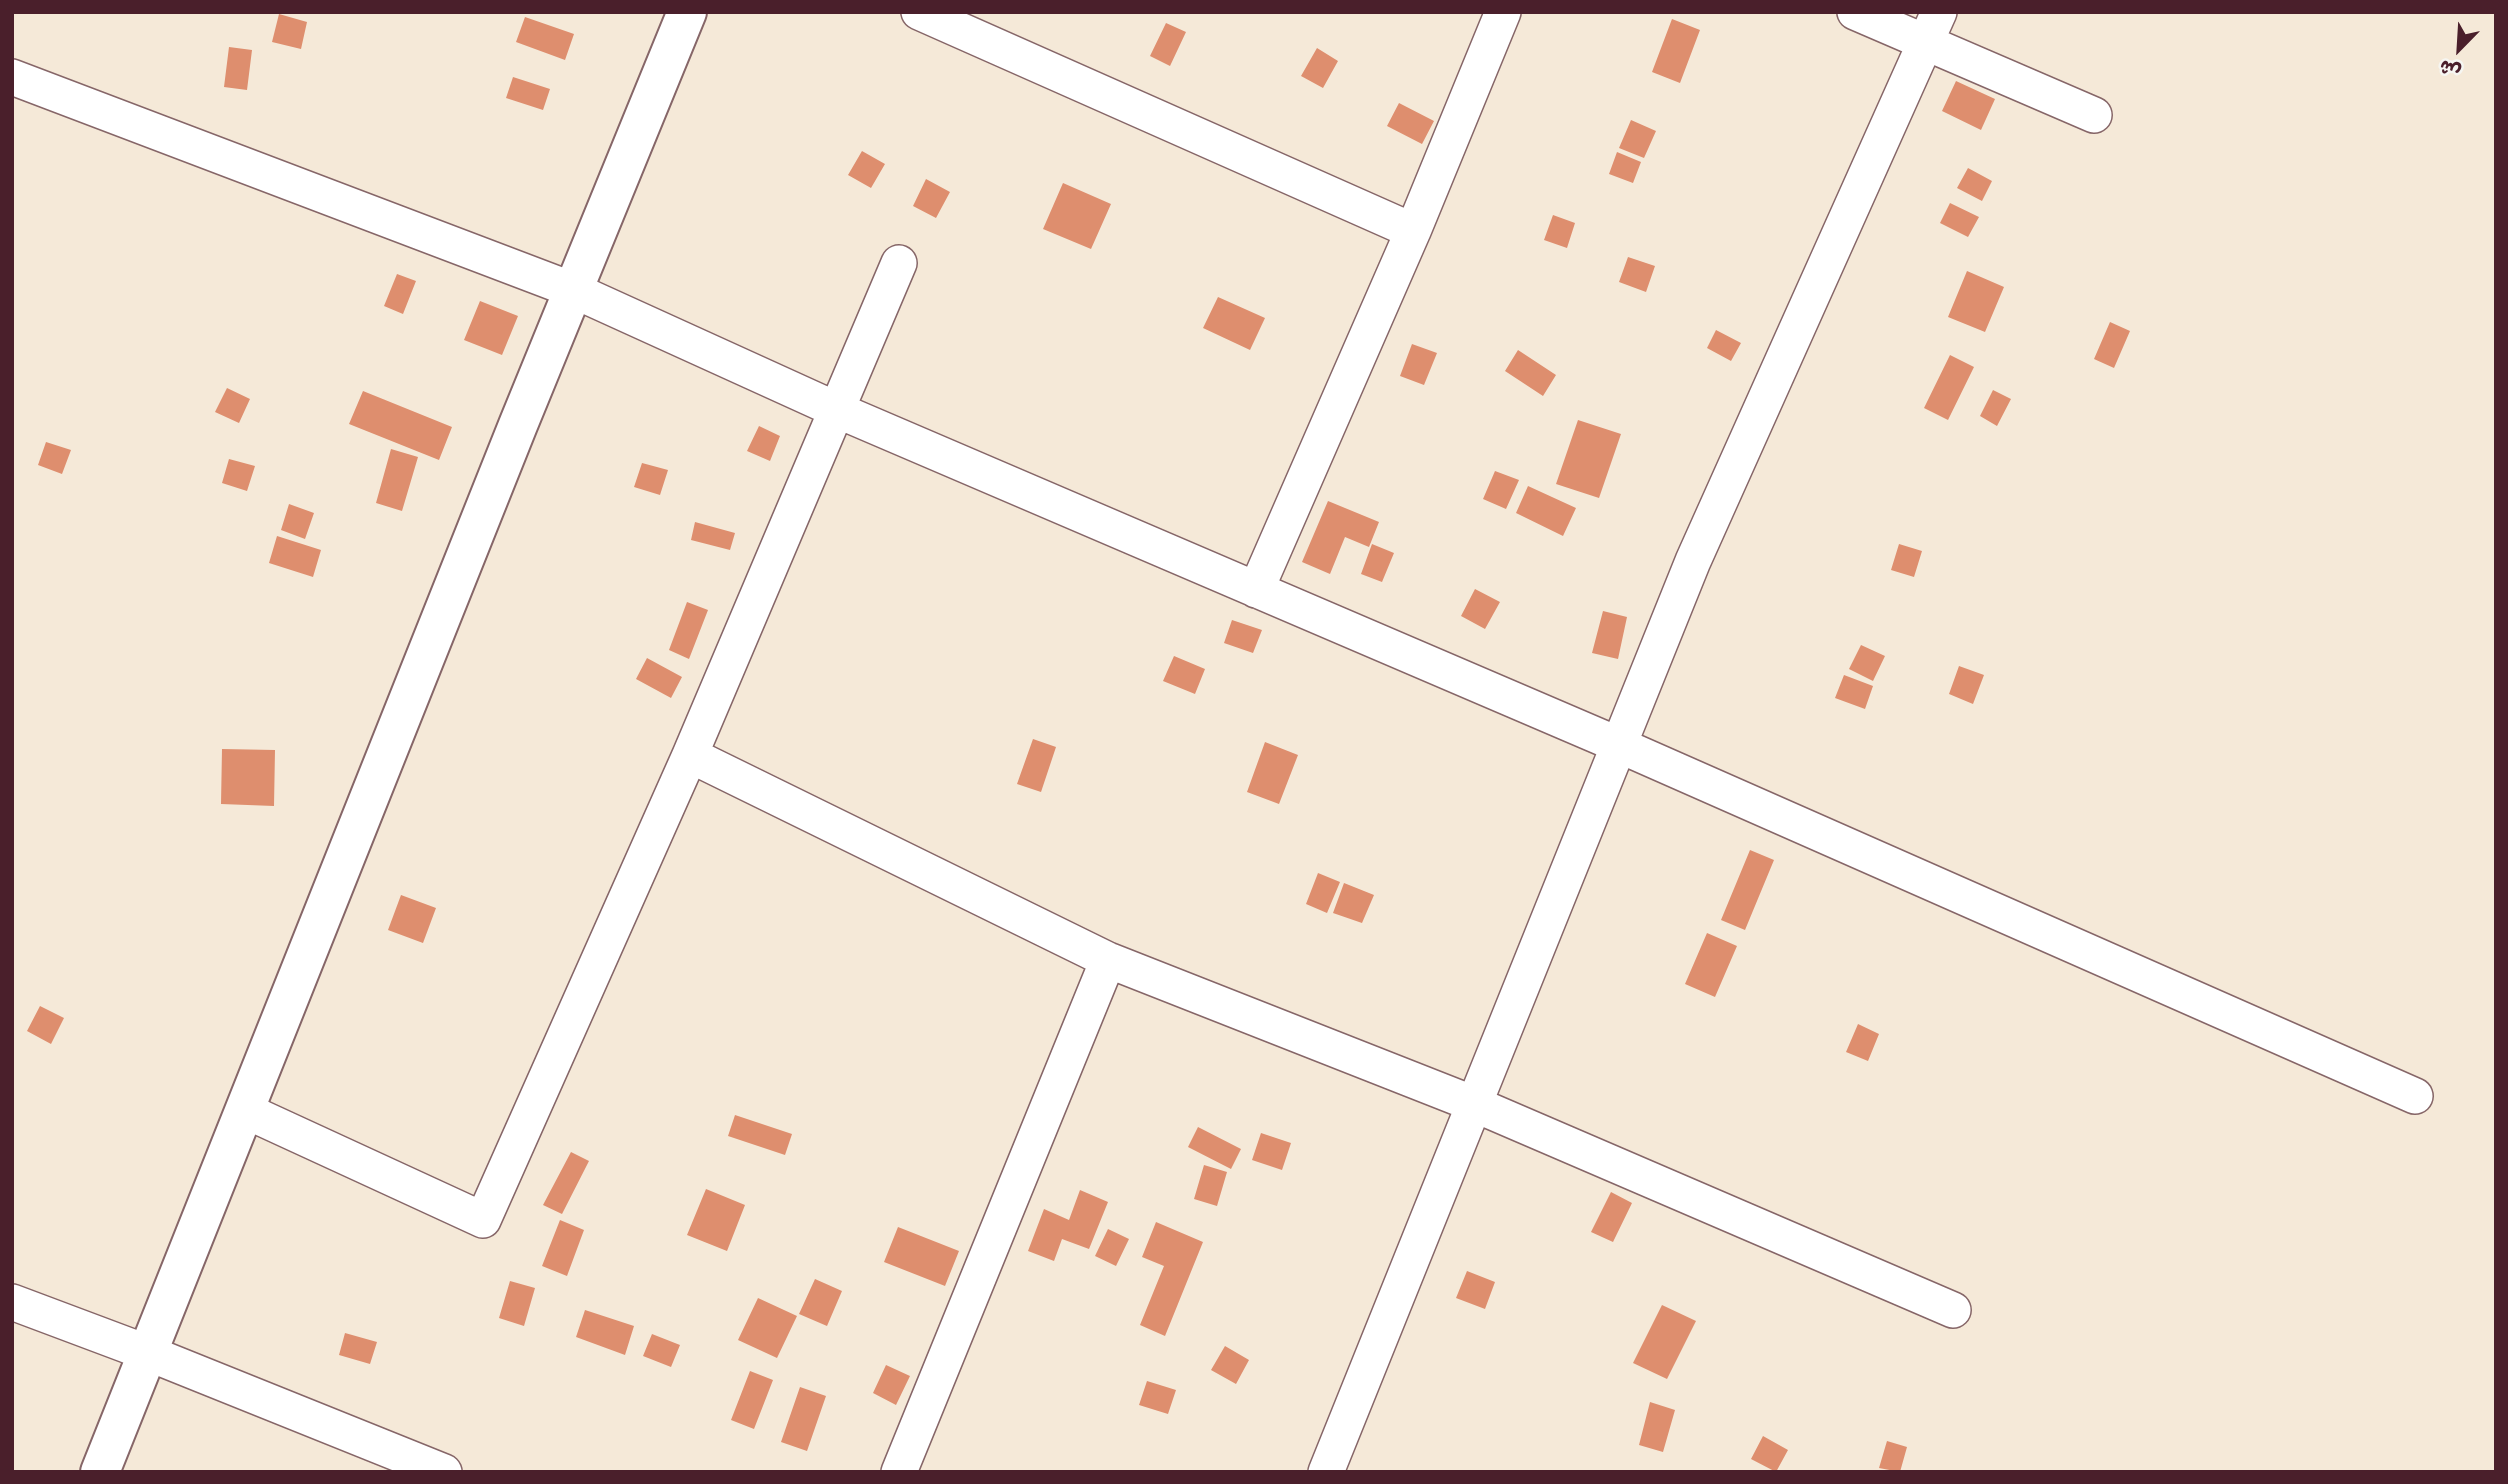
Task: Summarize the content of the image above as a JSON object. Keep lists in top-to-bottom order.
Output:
{
  "north": "bottom left"
}
